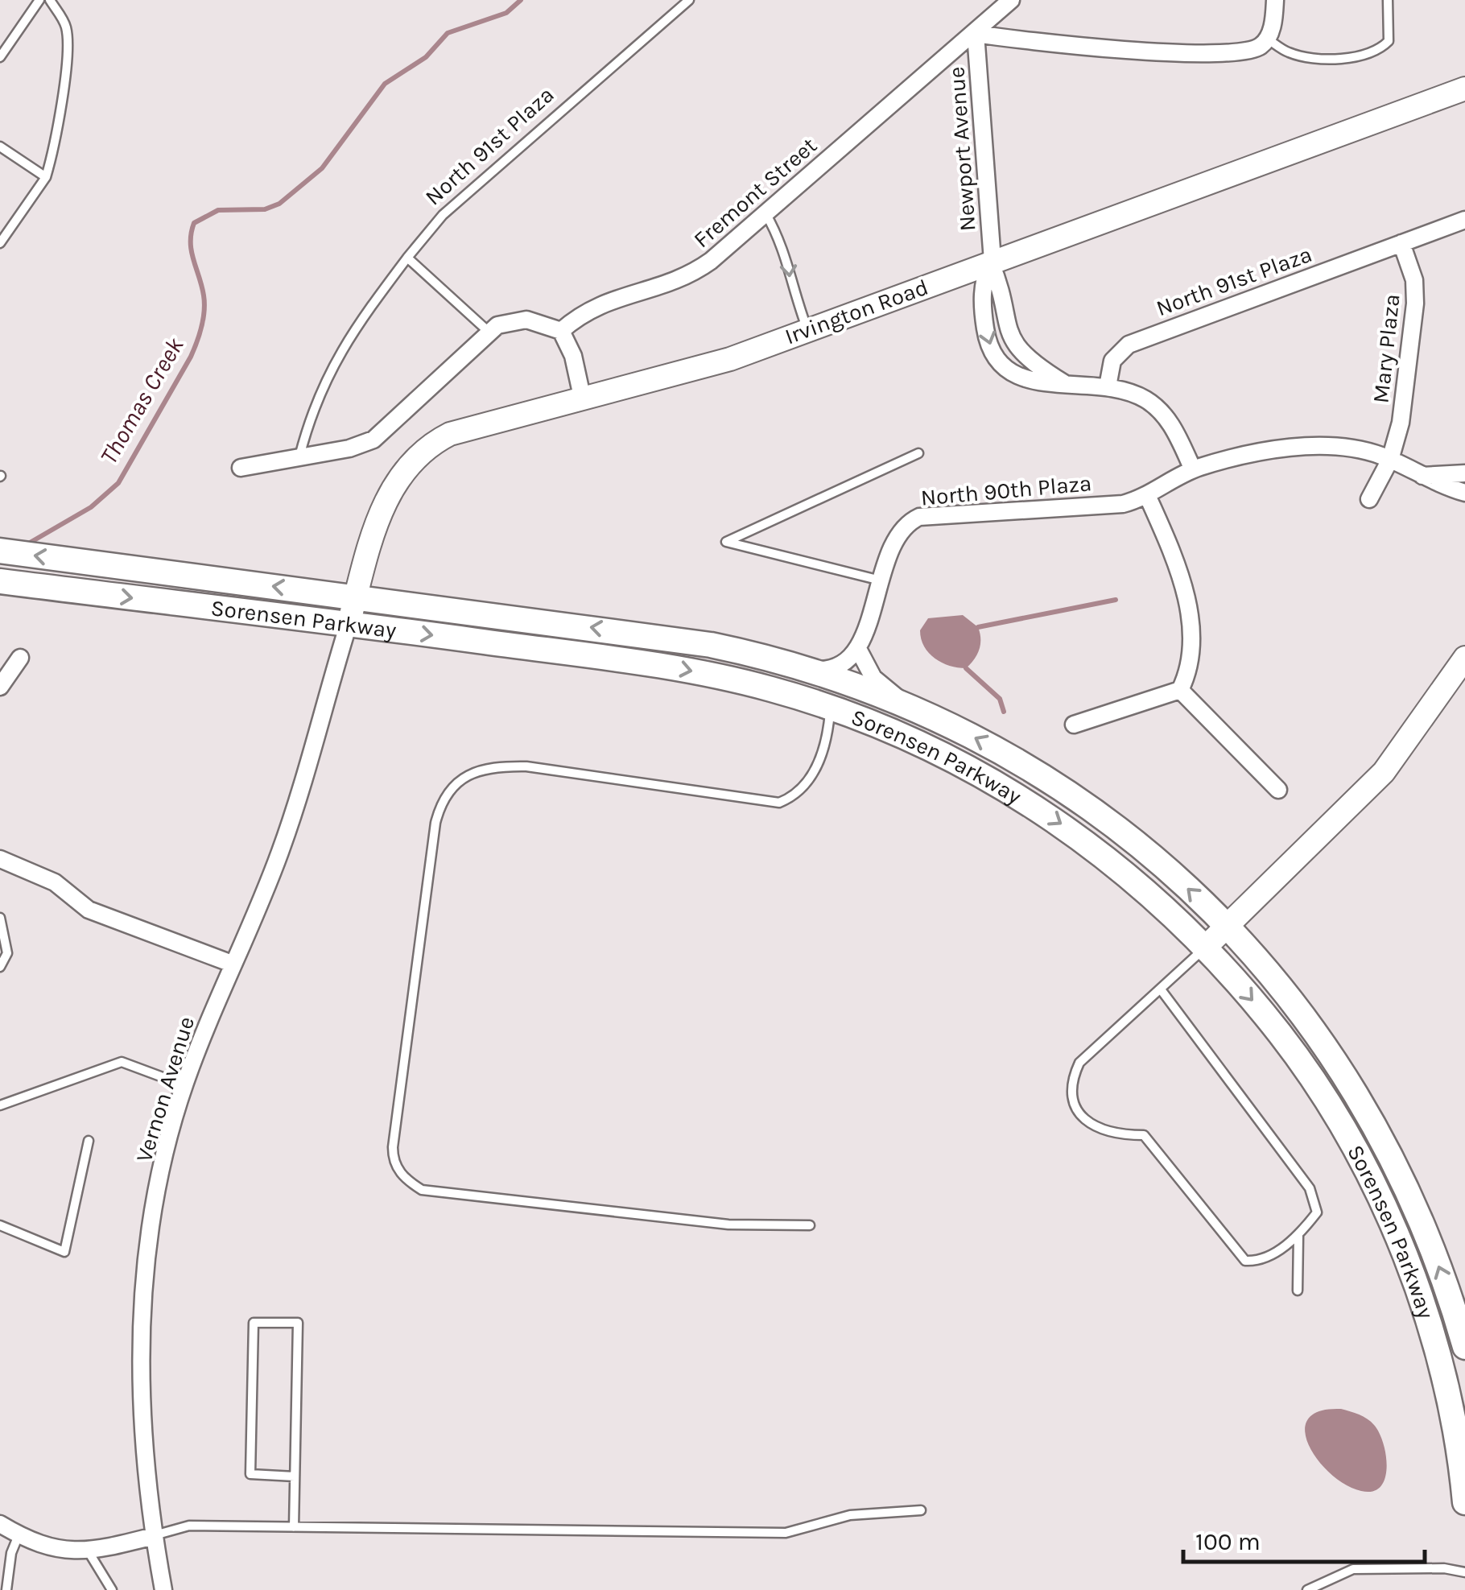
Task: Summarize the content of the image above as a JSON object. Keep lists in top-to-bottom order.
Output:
{
  "streets": {
    "main road": ["Sorensen Parkway"],
    "street": [
      "North 91st Plaza",
      "Newport Avenue",
      "Fremont Street",
      "Irvington Road",
      "Mary Plaza",
      "North 90th Plaza",
      "Vernon Avenue"
    ]
  },
  "crossings": [
    ["North 91st Plaza", "Newport Avenue"],
    ["North 91st Plaza", "Mary Plaza"],
    ["Newport Avenue", "Fremont Street"],
    ["Newport Avenue", "Irvington Road"],
    ["Irvington Road", "Sorensen Parkway"],
    ["Irvington Road", "Vernon Avenue"],
    ["Sorensen Parkway", "Vernon Avenue"]
  ],
  "water": ["Thomas Creek"],
  "scale_bar": "100 m"
}
